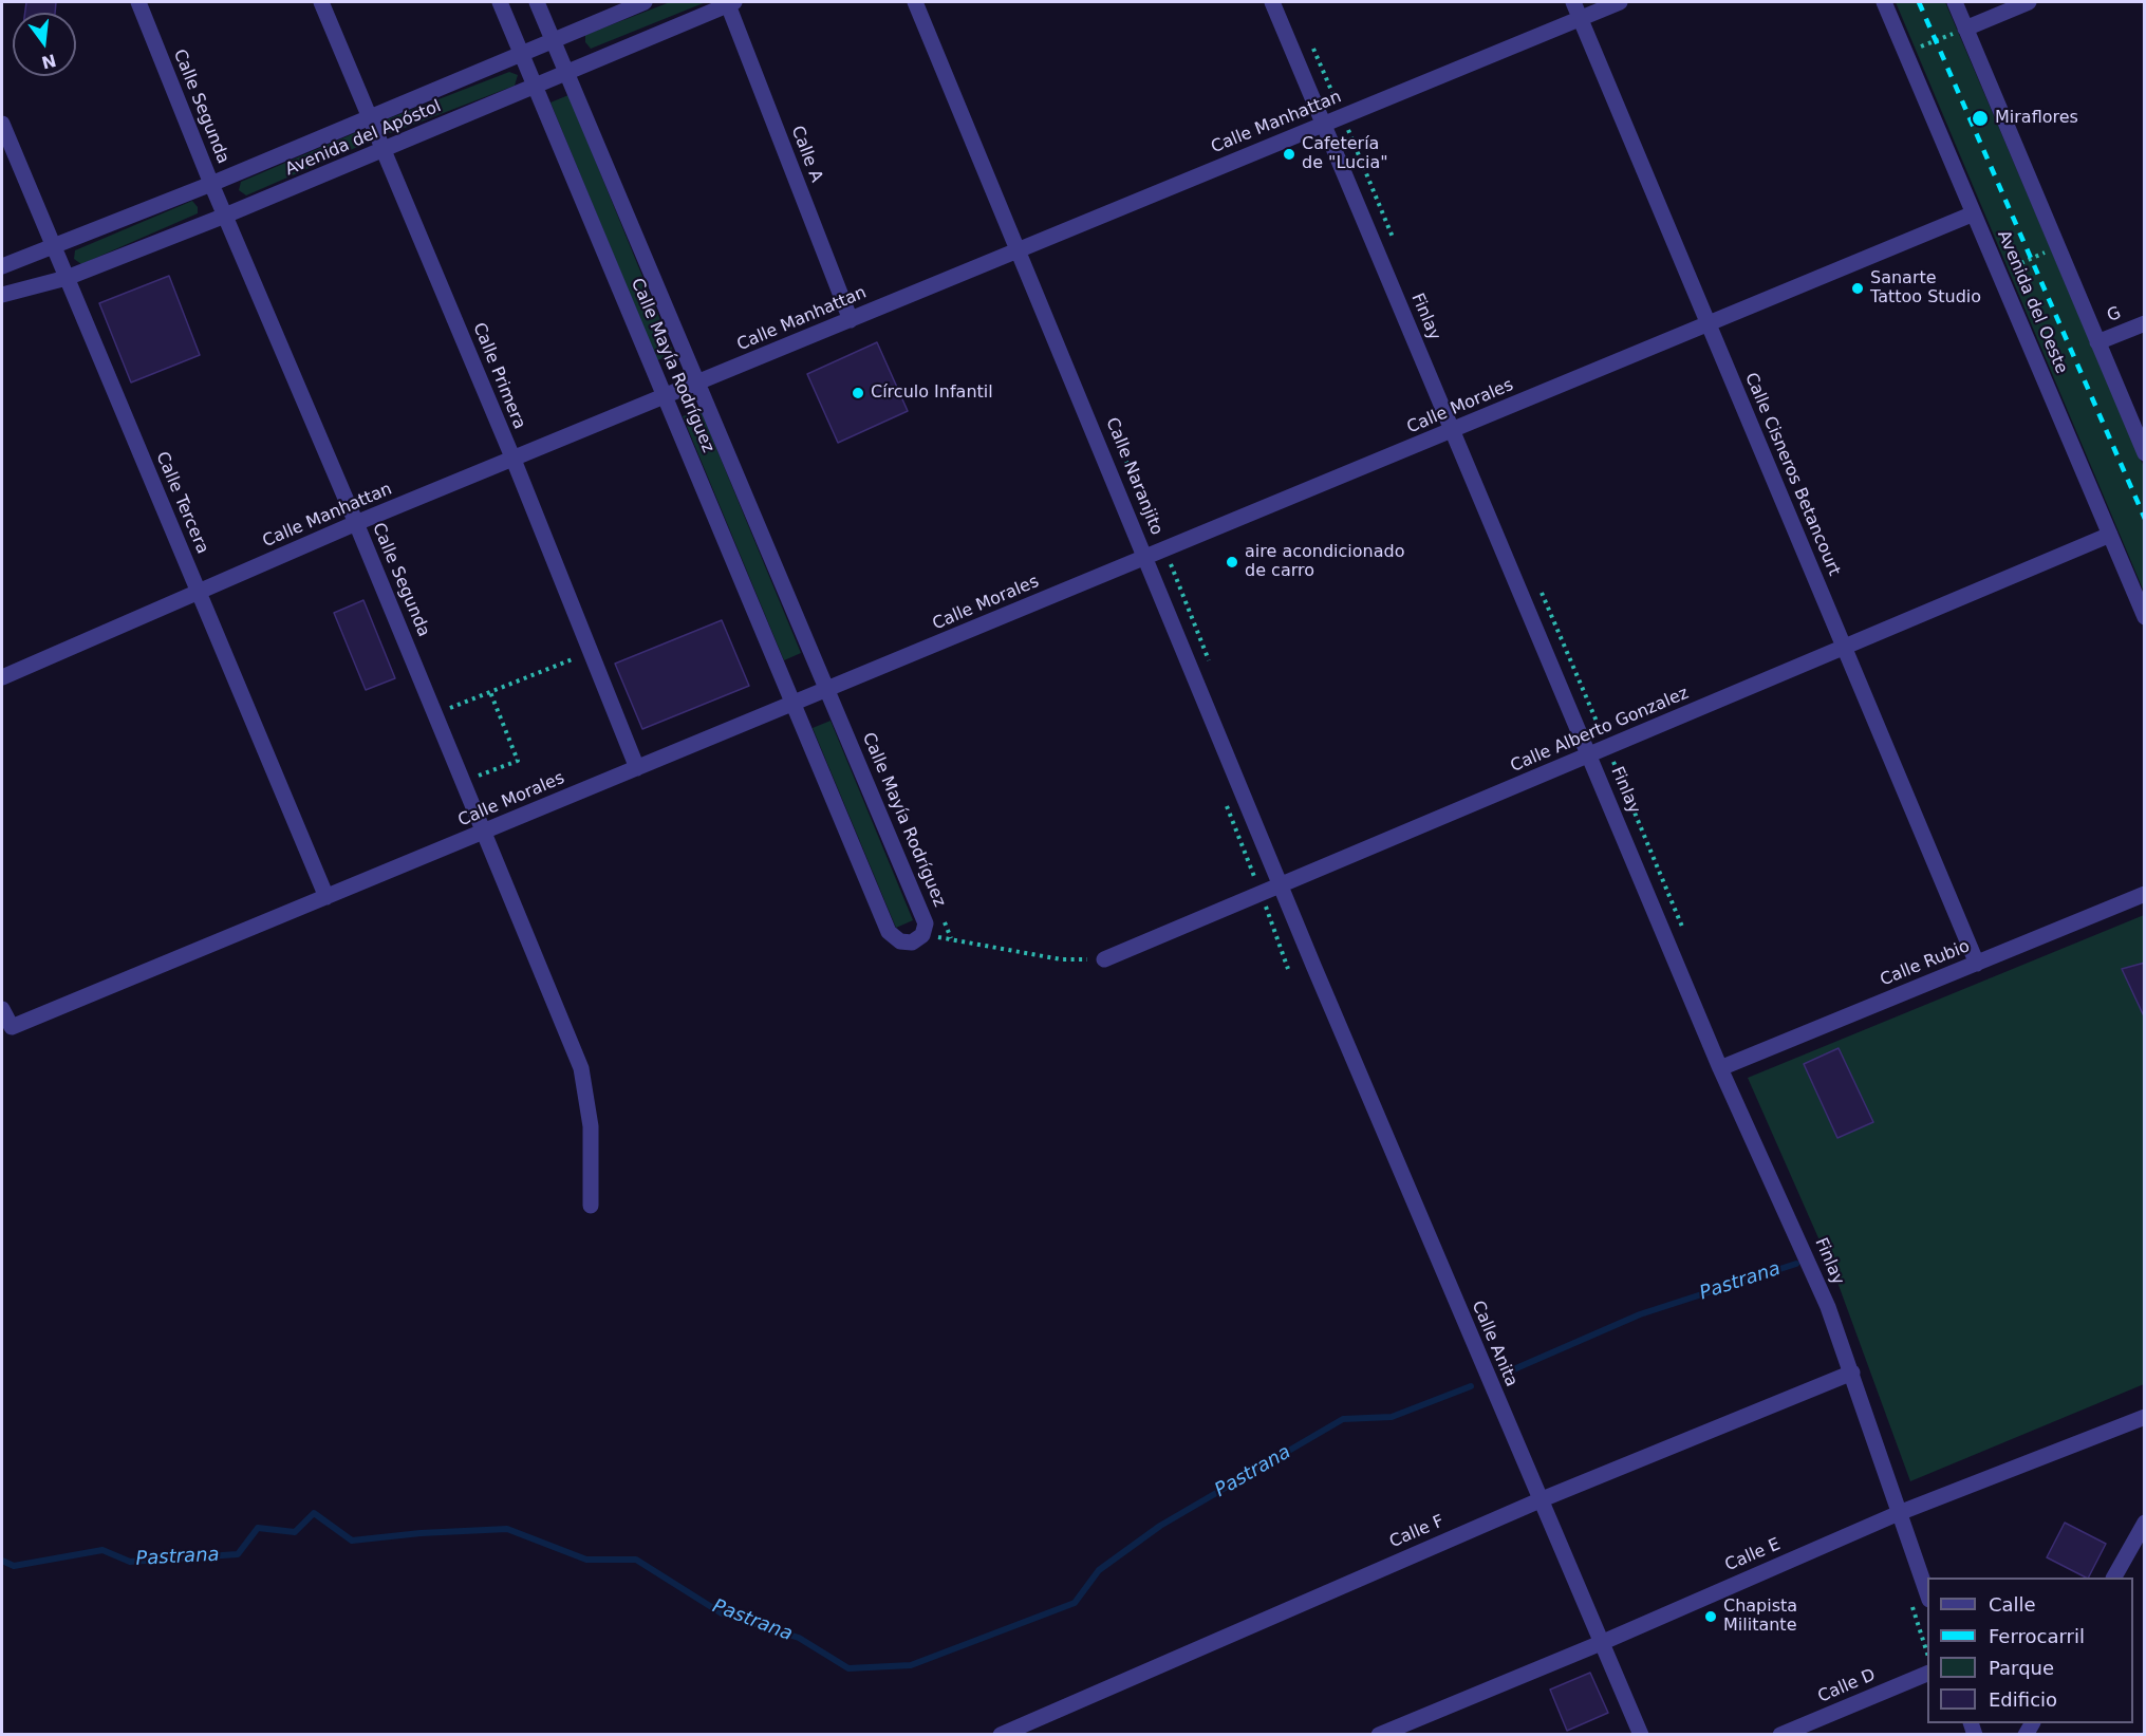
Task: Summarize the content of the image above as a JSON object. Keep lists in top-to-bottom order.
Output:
{
  "streets": {
    "street": [
      "Calle Segunda",
      "Calle Manhattan",
      "Avenida del Apóstol",
      "Calle A",
      "Avenida del Oeste",
      "G",
      "Finlay",
      "Calle Mayía Rodríguez",
      "Calle Primera",
      "Calle Morales",
      "Calle Cisneros Betancourt",
      "Calle Naranjito",
      "Calle Tercera",
      "Calle Alberto Gonzalez",
      "Calle Rubio",
      "Calle Anita",
      "Calle F",
      "Calle E",
      "Calle D"
    ]
  },
  "crossings": [
    ["Calle Segunda", "Calle Manhattan"],
    ["Calle Segunda", "Avenida del Apóstol"],
    ["Calle Segunda", "Calle Morales"],
    ["Calle Manhattan", "Calle A"],
    ["Calle Manhattan", "Finlay"],
    ["Calle Manhattan", "Calle Mayía Rodríguez"],
    ["Calle Manhattan", "Calle Primera"],
    ["Calle Manhattan", "Calle Cisneros Betancourt"],
    ["Calle Manhattan", "Calle Naranjito"],
    ["Calle Manhattan", "Calle Tercera"],
    ["Avenida del Apóstol", "Calle A"],
    ["Avenida del Apóstol", "Calle Mayía Rodríguez"],
    ["Avenida del Apóstol", "Calle Primera"],
    ["Avenida del Apóstol", "Calle Tercera"],
    ["Avenida del Oeste", "Calle Morales"],
    ["Avenida del Oeste", "Calle Alberto Gonzalez"],
    ["Finlay", "Calle Morales"],
    ["Finlay", "Calle Alberto Gonzalez"],
    ["Finlay", "Calle Rubio"],
    ["Finlay", "Calle F"],
    ["Finlay", "Calle E"],
    ["Calle Mayía Rodríguez", "Calle Morales"],
    ["Calle Primera", "Calle Morales"],
    ["Calle Morales", "Calle Cisneros Betancourt"],
    ["Calle Morales", "Calle Naranjito"],
    ["Calle Morales", "Calle Tercera"],
    ["Calle Cisneros Betancourt", "Calle Alberto Gonzalez"],
    ["Calle Cisneros Betancourt", "Calle Rubio"],
    ["Calle Naranjito", "Calle Alberto Gonzalez"],
    ["Calle Naranjito", "Calle Anita"],
    ["Calle Anita", "Calle F"],
    ["Calle Anita", "Calle E"]
  ],
  "water": ["Pastrana"],
  "places": [
    "Miraflores",
    "Cafetería de \"Lucia\"",
    "Sanarte Tattoo Studio",
    "Círculo Infantil",
    "aire acondicionado de carro",
    "Chapista Militante"
  ],
  "legend": [
    "Calle",
    "Ferrocarril",
    "Parque",
    "Edificio"
  ],
  "north": "bottom"
}
